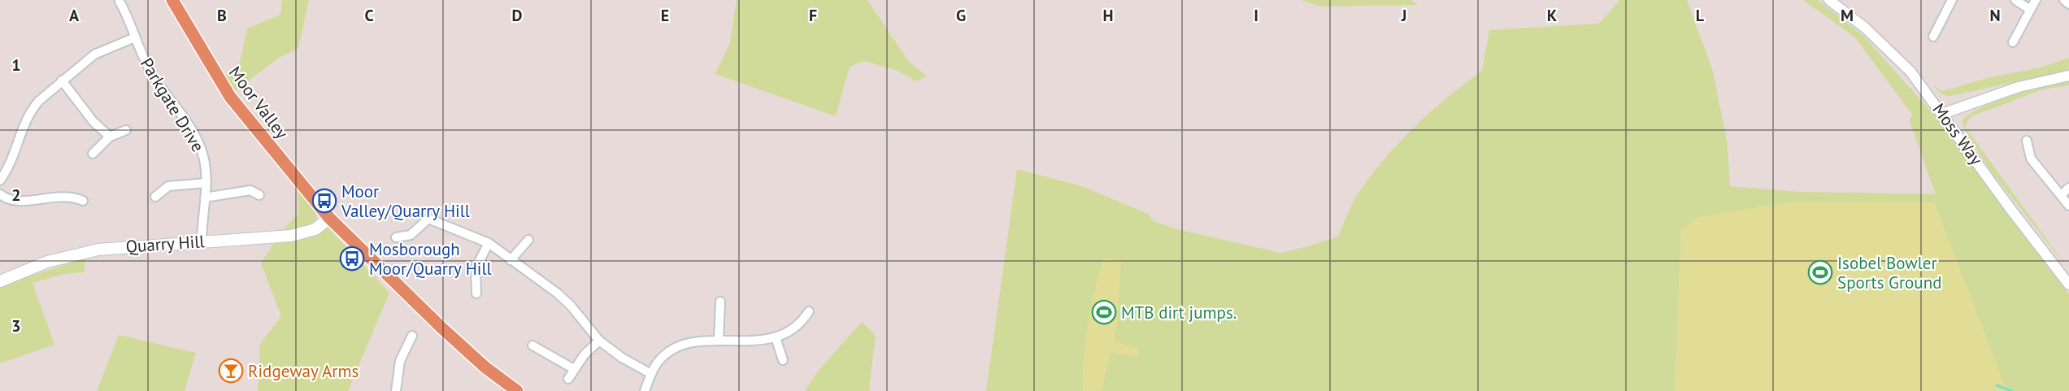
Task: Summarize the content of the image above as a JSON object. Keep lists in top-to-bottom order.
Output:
{
  "streets": {
    "main road": ["Moor Valley", "Quarry Hill"],
    "street": ["Parkgate Drive", "Moss Way"]
  },
  "crossings": [
    ["Moor Valley", "Quarry Hill"],
    ["Parkgate Drive", "Quarry Hill"]
  ],
  "places": {
    "bus stop": ["Moor Valley/Quarry Hill", "Mosborough Moor/Quarry Hill"],
    "sports": ["Isobel Bowler Sports Ground", "MTB dirt jumps."],
    "bar": ["Ridgeway Arms"]
  },
  "grid": {
    "columns": [
      "A",
      "B",
      "C",
      "D",
      "E",
      "F",
      "G",
      "H",
      "I",
      "J",
      "K",
      "L",
      "M",
      "N"
    ],
    "rows": ["1", "2", "3"]
  }
}
